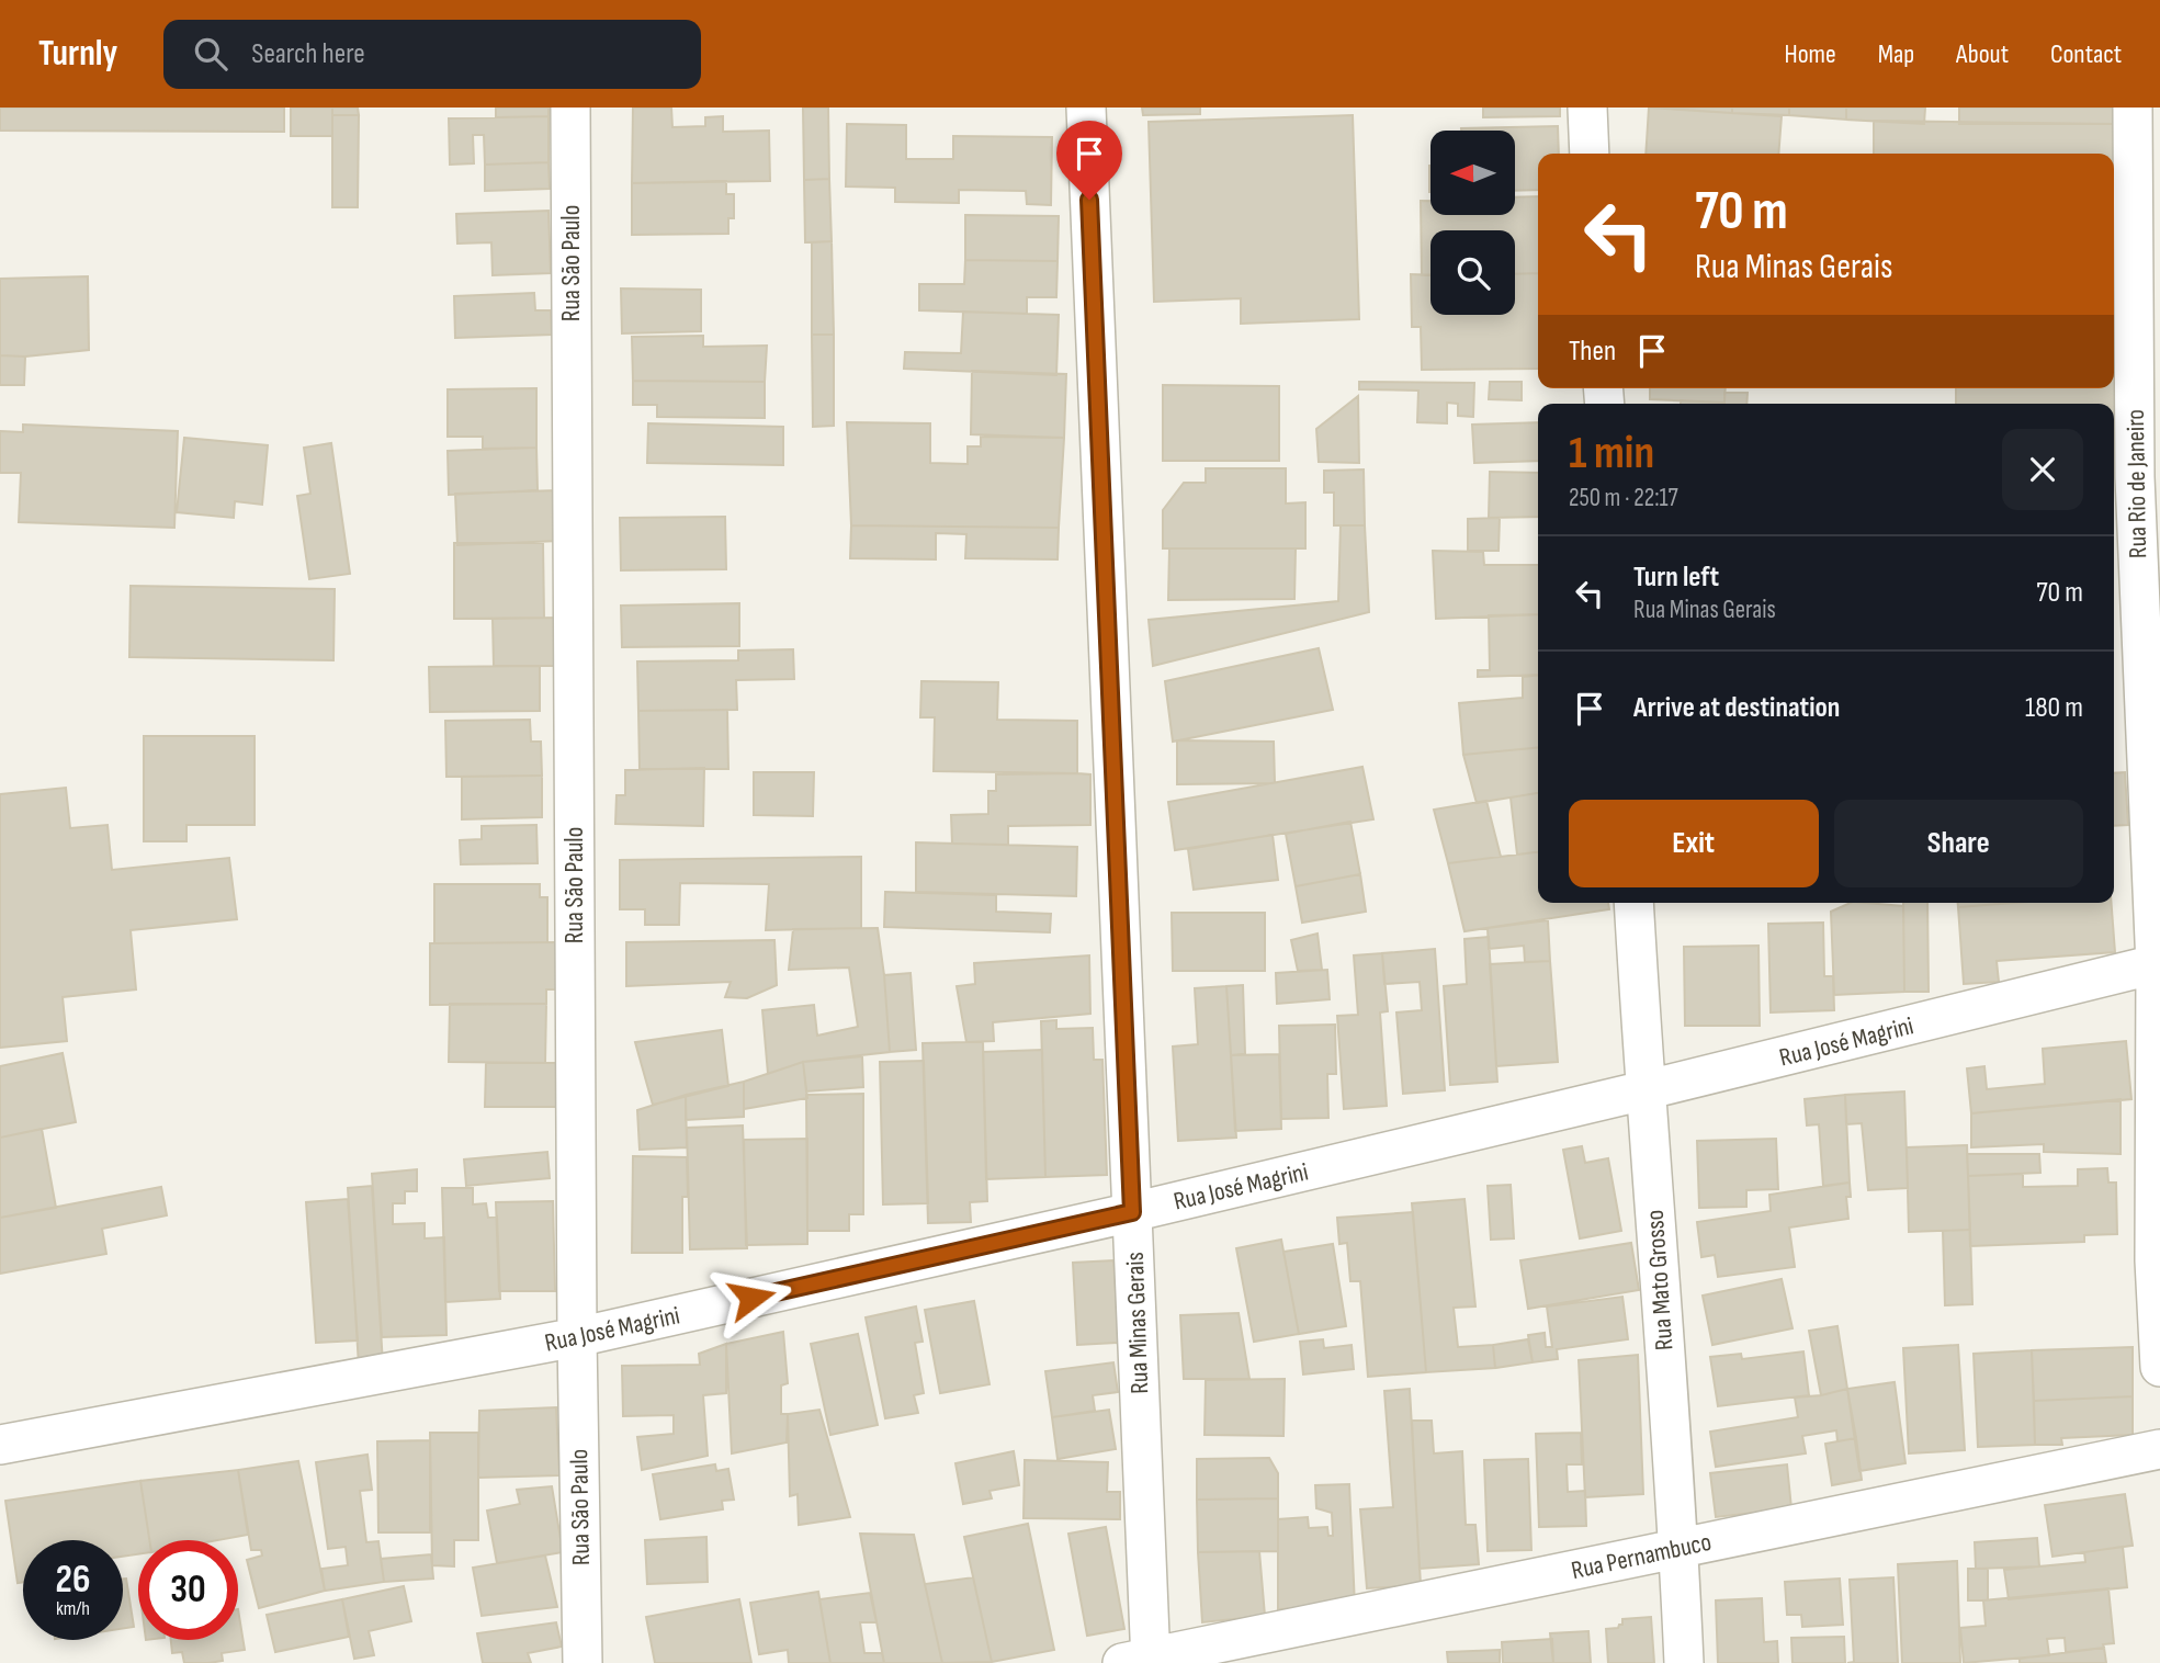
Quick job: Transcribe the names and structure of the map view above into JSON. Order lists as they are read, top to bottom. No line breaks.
{"streets":{"street":["Rua São Paulo","Rua Rio de Janeiro","Rua José Magrini","Rua Mato Grosso","Rua Minas Gerais","Rua Pernambuco"]},"crossings":[["Rua São Paulo","Rua José Magrini"],["Rua Rio de Janeiro","Rua José Magrini"],["Rua José Magrini","Rua Mato Grosso"],["Rua José Magrini","Rua Minas Gerais"],["Rua Mato Grosso","Rua Pernambuco"],["Rua Minas Gerais","Rua Pernambuco"]],"north":"left","page":{"header":"Turnly","search":"Search here","nav":["Home","Map","About","Contact"],"turn":["70 m","Rua Minas Gerais"],"then":"Then","heading":["1 min","250 m · 22:17"],"list":[{"name":"Turn left","note":"Rua Minas Gerais","value":"70 m"},{"name":"Arrive at destination","value":"180 m"}],"buttons":["Exit","Share"],"speed":"26 km/h","limit":"30"}}
